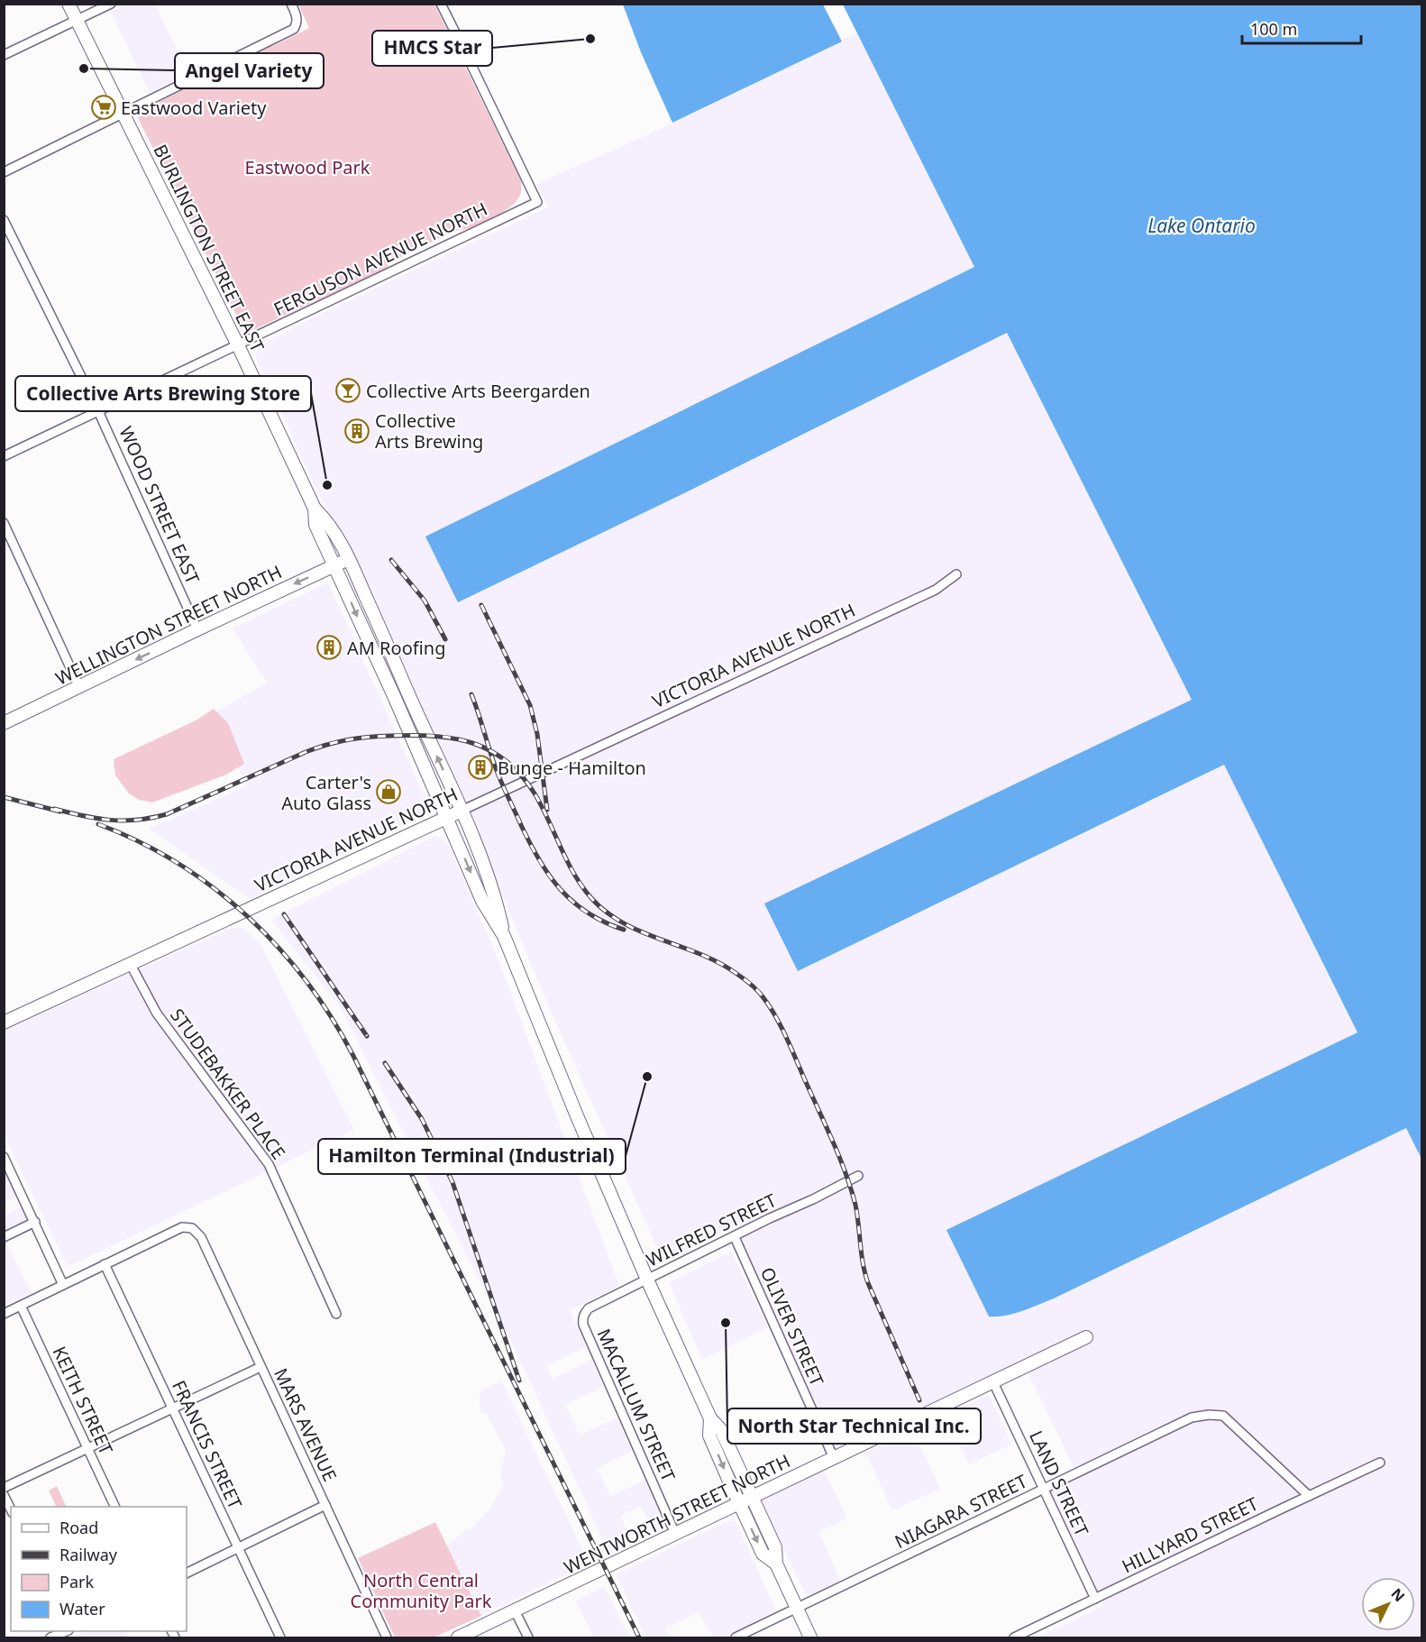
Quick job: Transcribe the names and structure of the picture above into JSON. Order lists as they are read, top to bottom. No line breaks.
{"streets":{"main road":["BURLINGTON STREET EAST","WELLINGTON STREET NORTH","VICTORIA AVENUE NORTH","WENTWORTH STREET NORTH"],"street":["FERGUSON AVENUE NORTH","WOOD STREET EAST","STUDEBAKKER PLACE","WILFRED STREET","OLIVER STREET","KEITH STREET","MACALLUM STREET","MARS AVENUE","FRANCIS STREET","LAND STREET","NIAGARA STREET","HILLYARD STREET"]},"crossings":[["BURLINGTON STREET EAST","FERGUSON AVENUE NORTH"],["BURLINGTON STREET EAST","WELLINGTON STREET NORTH"],["BURLINGTON STREET EAST","VICTORIA AVENUE NORTH"],["BURLINGTON STREET EAST","WILFRED STREET"],["BURLINGTON STREET EAST","NIAGARA STREET"],["BURLINGTON STREET EAST","WENTWORTH STREET NORTH"],["FERGUSON AVENUE NORTH","WOOD STREET EAST"],["WOOD STREET EAST","WELLINGTON STREET NORTH"],["VICTORIA AVENUE NORTH","STUDEBAKKER PLACE"],["WILFRED STREET","OLIVER STREET"],["WILFRED STREET","MACALLUM STREET"],["OLIVER STREET","WENTWORTH STREET NORTH"],["MACALLUM STREET","WENTWORTH STREET NORTH"],["MARS AVENUE","FRANCIS STREET"],["LAND STREET","NIAGARA STREET"],["LAND STREET","WENTWORTH STREET NORTH"],["LAND STREET","HILLYARD STREET"],["NIAGARA STREET","HILLYARD STREET"]],"one_way":["WELLINGTON STREET NORTH"],"water":["Lake Ontario"],"parks":["Eastwood Park","North Central Community Park"],"places":{"other":["HMCS Star","Angel Variety","Collective Arts Brewing Store","Hamilton Terminal (Industrial)","North Star Technical Inc."],"supermarket":["Eastwood Variety"],"bar":["Collective Arts Beergarden"],"building":["Collective Arts Brewing","AM Roofing","Bunge - Hamilton"],"shop":["Carter's Auto Glass"]},"legend":["Road","Railway","Park","Water"],"scale_bar":"100 m","north":"top right"}
